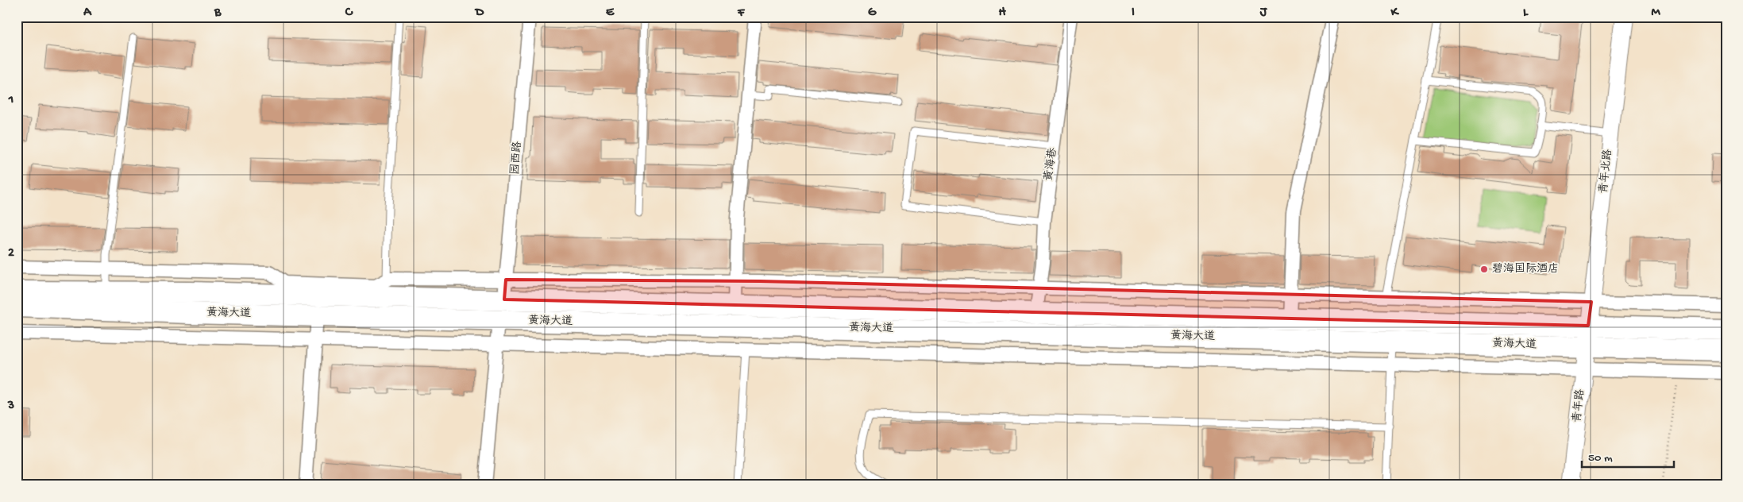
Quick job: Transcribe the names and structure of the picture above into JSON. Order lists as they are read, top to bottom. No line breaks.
{"streets":{"main road":["黄海大道"],"street":["园西路","黄海巷","青年北路","青年路"]},"crossings":[["园西路","黄海大道"],["黄海巷","黄海大道"],["青年北路","黄海大道"],["青年北路","青年路"],["黄海大道","青年路"]],"places":["碧海国际酒店"],"scale_bar":"50 m","grid":{"columns":["A","B","C","D","E","F","G","H","I","J","K","L","M"],"rows":["1","2","3"]}}
